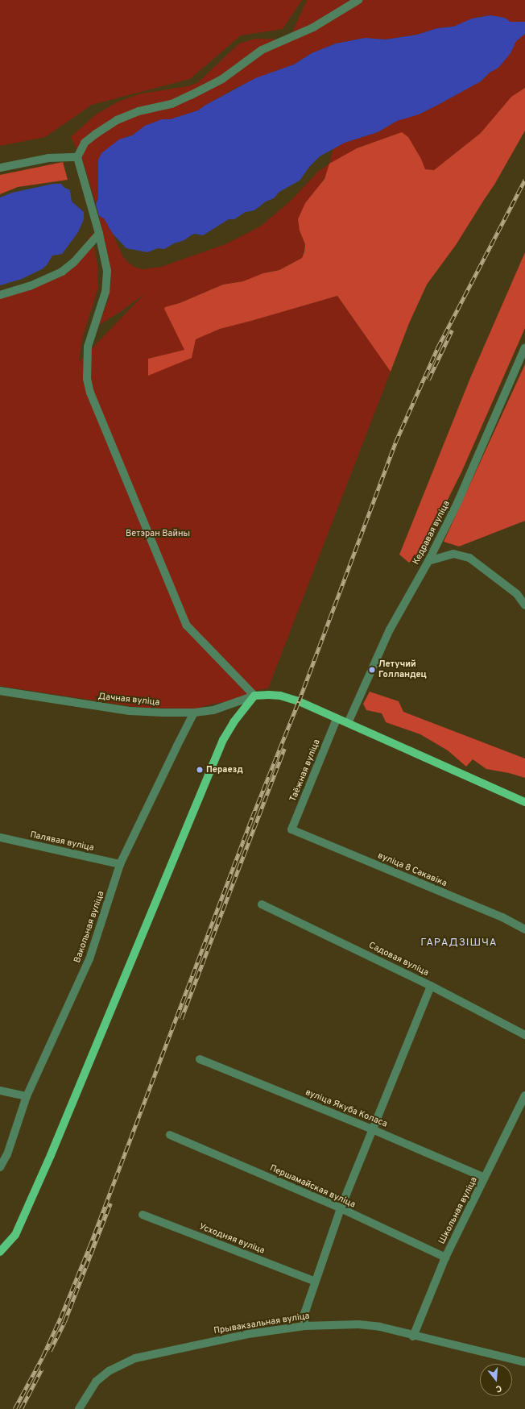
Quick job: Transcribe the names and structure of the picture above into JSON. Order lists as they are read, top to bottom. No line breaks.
{"streets":{"street":["Кедравая вуліца","Дачная вуліца","Таёжная вуліца","Палявая вуліца","вуліца 8 Сакавіка","Вакольная вуліца","Садовая вуліца","вуліца Якуба Коласа","Першамайская вуліца","Школьная вуліца","Усходняя вуліца","Прывакзальная вуліца"]},"crossings":[["Дачная вуліца","Вакольная вуліца"],["Таёжная вуліца","вуліца 8 Сакавіка"],["Палявая вуліца","Вакольная вуліца"],["вуліца Якуба Коласа","Школьная вуліца"],["Першамайская вуліца","Школьная вуліца"],["Школьная вуліца","Прывакзальная вуліца"]],"districts":["ГАРАДЗІШЧА"],"parks":["Ветэран Вайны"],"places":["Летучий Голландец","Пераезд"],"north":"bottom"}
